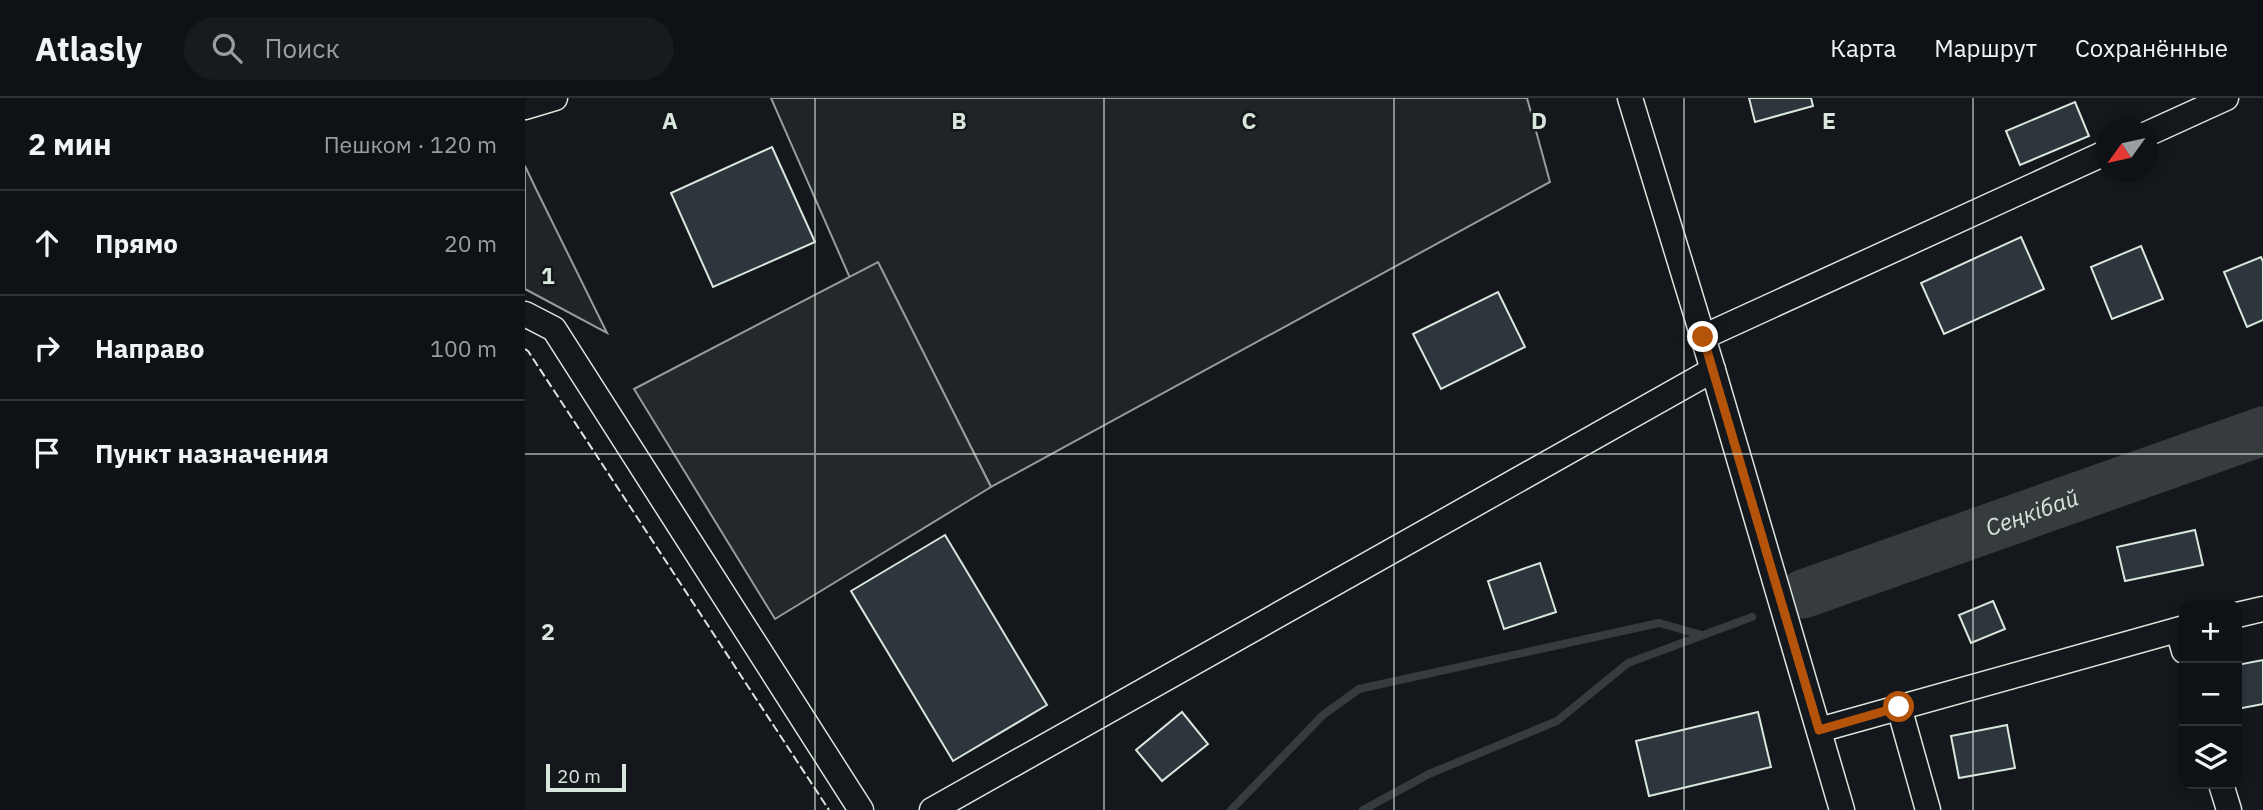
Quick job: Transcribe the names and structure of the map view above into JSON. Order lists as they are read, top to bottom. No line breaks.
{"water":["Сеңкібай"],"scale_bar":"20 m","north":"bottom left","page":{"header":"Atlasly","search":"Поиск","nav":["Карта","Маршрут","Сохранённые"],"heading":["2 мин","Пешком · 120 m"],"list":[["Прямо","20 m"],["Направо","100 m"],"Пункт назначения"],"map_buttons":["+","−"],"scale":"20 m"},"grid":{"columns":["A","B","C","D","E"],"rows":["1","2"]}}
